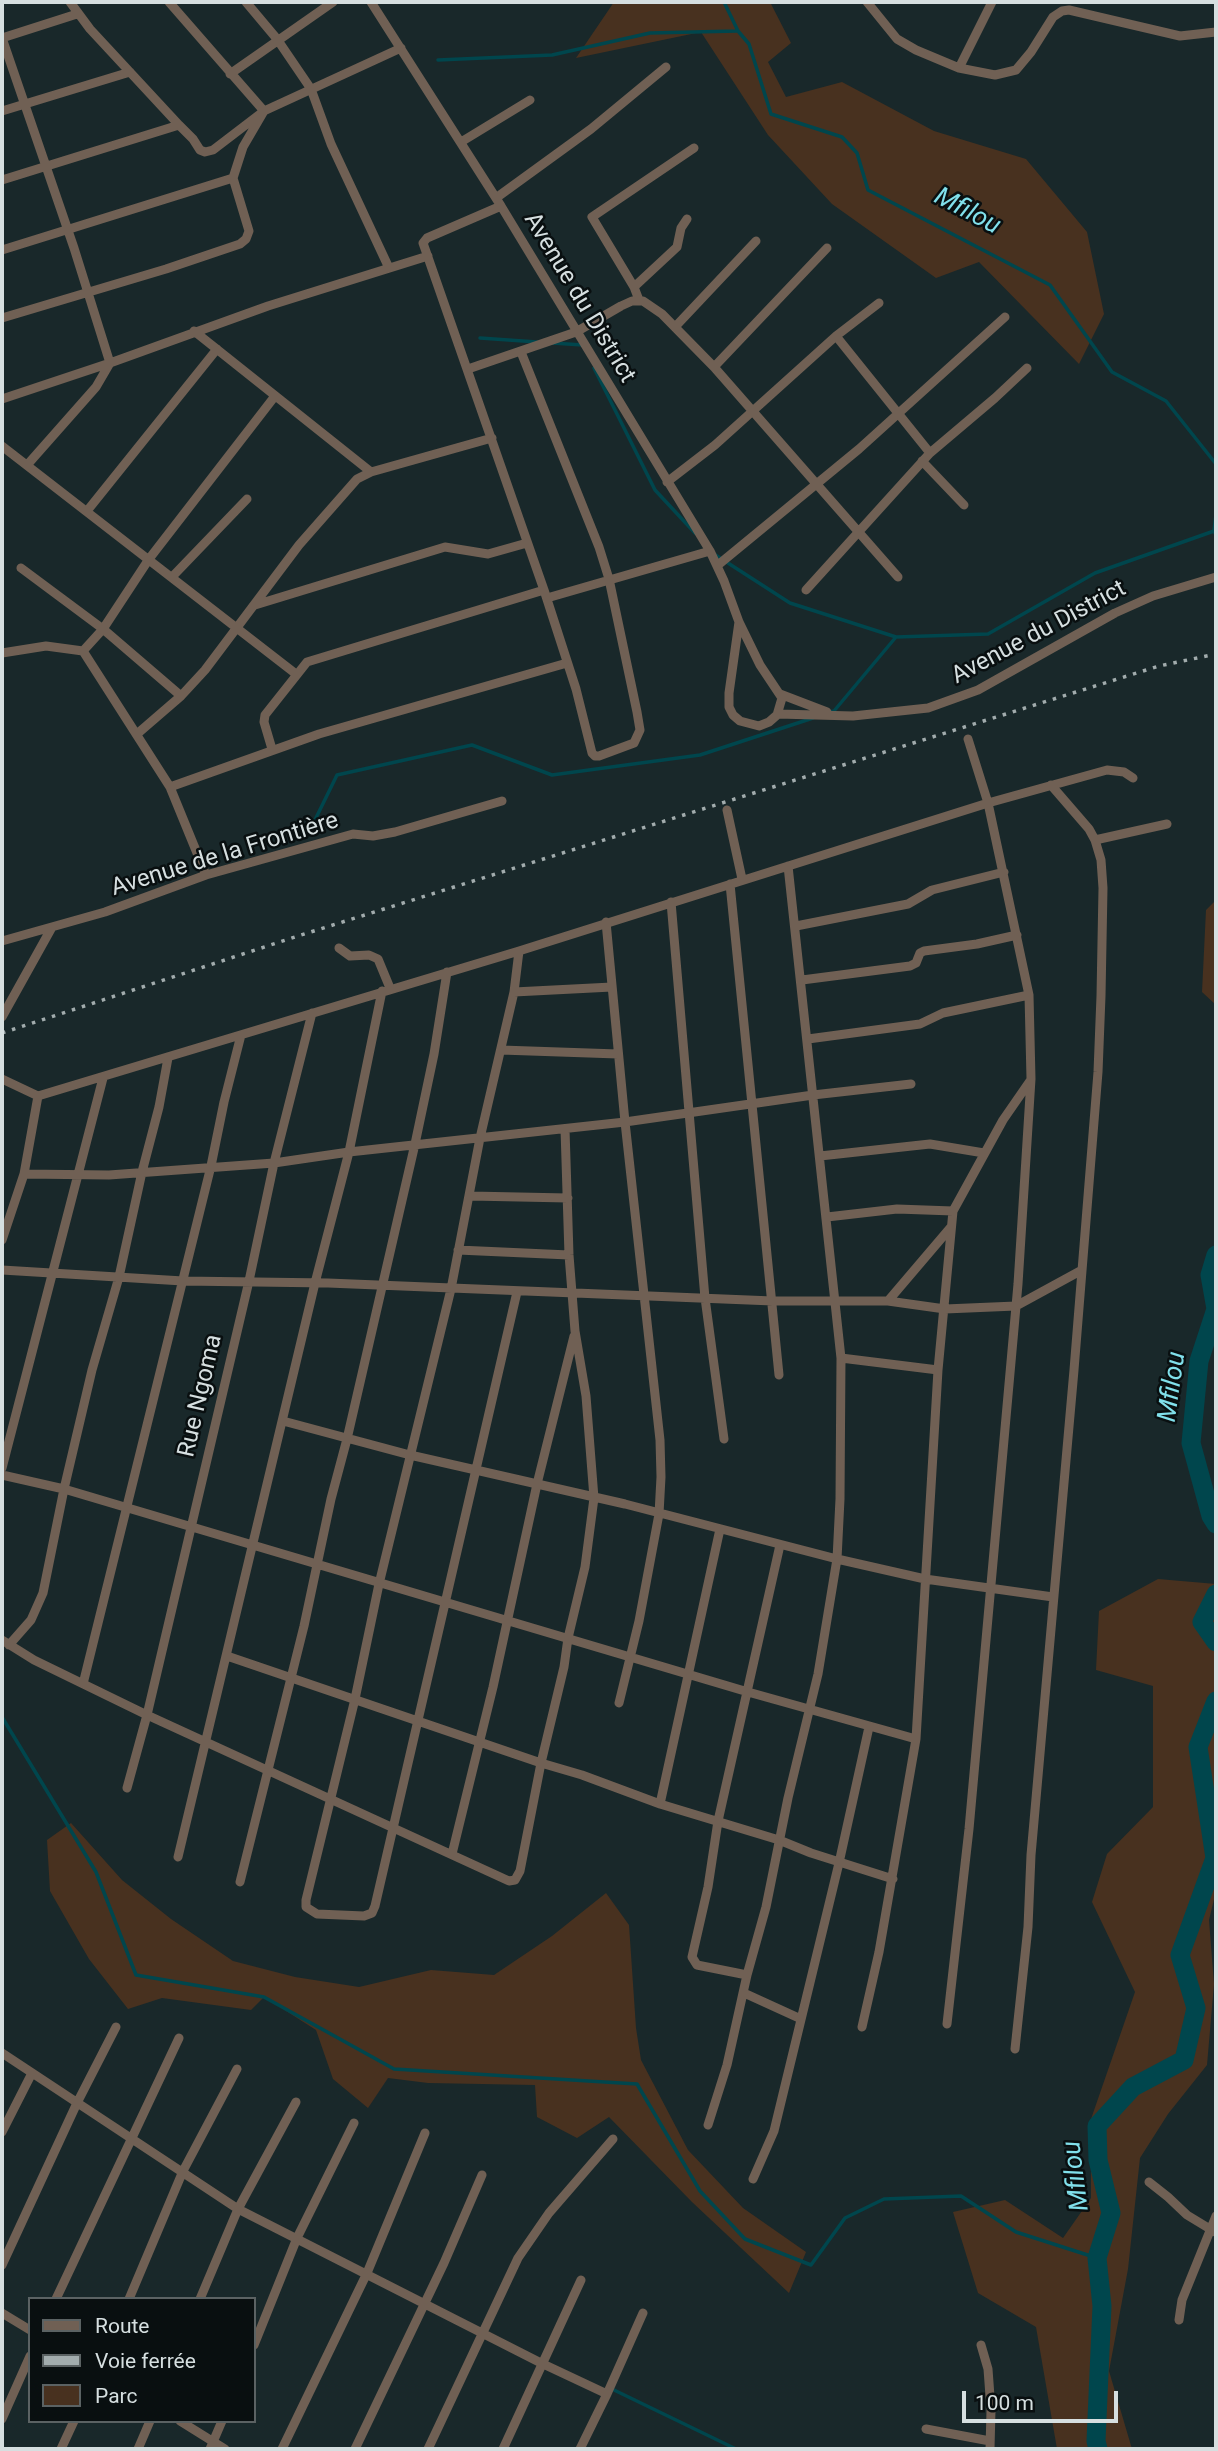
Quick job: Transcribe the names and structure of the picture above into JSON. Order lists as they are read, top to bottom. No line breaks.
{"streets":{"street":["Avenue du District","Avenue de la Frontière","Rue Ngoma"]},"water":["Mfilou"],"legend":["Route","Voie ferrée","Parc"],"scale_bar":"100 m"}
